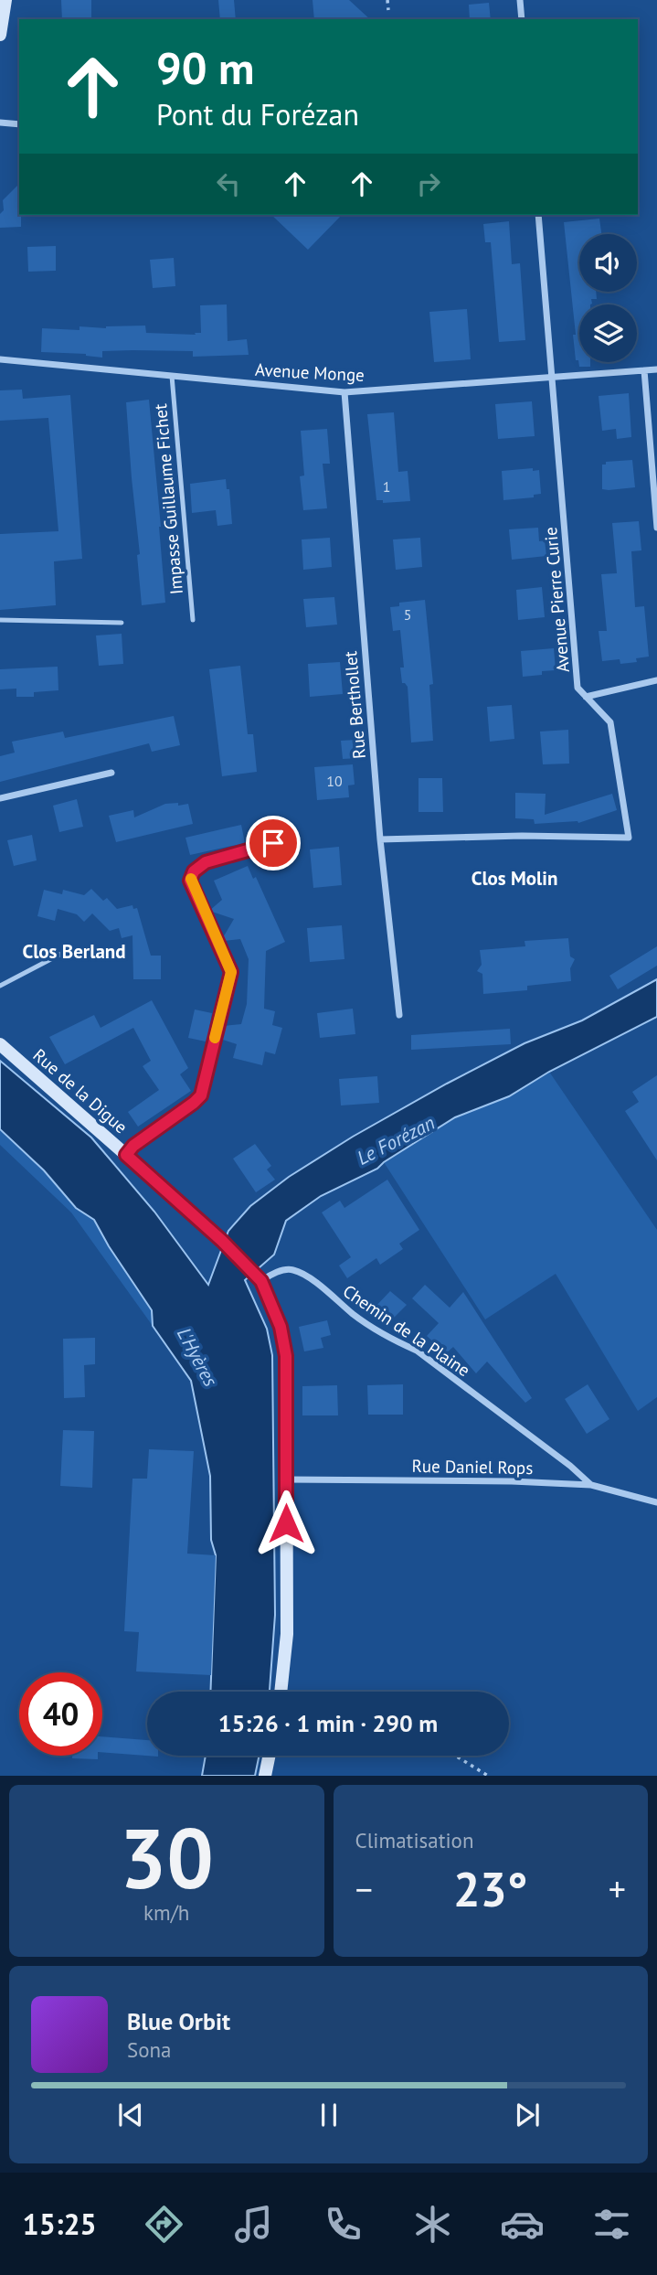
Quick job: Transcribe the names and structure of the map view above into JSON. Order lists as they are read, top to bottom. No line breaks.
{"streets":{"street":["Avenue Monge","Avenue Pierre Curie","Rue Berthollet","Rue de la Digue","Chemin de la Plaine","Rue Daniel Rops"],"lane":["Impasse Guillaume Fichet"]},"crossings":[["Avenue Monge","Impasse Guillaume Fichet"],["Avenue Monge","Avenue Pierre Curie"],["Avenue Monge","Rue Berthollet"],["Avenue Pierre Curie","Rue Berthollet"],["Rue de la Digue","Chemin de la Plaine"],["Chemin de la Plaine","Rue Daniel Rops"]],"districts":["Clos Molin","Clos Berland"],"water":["Le Forézan","L'Hyères"],"house_numbers":["1","5","10"],"page":{"turn":["90 m","Pont du Forézan"],"limit":"40","trip":"15:26 · 1 min · 290 m","tile":[["30","km/h"],"Climatisation"],"heat":["−","23°","+"],"song":["Blue Orbit","Sona"],"tabs":"15:25"}}
